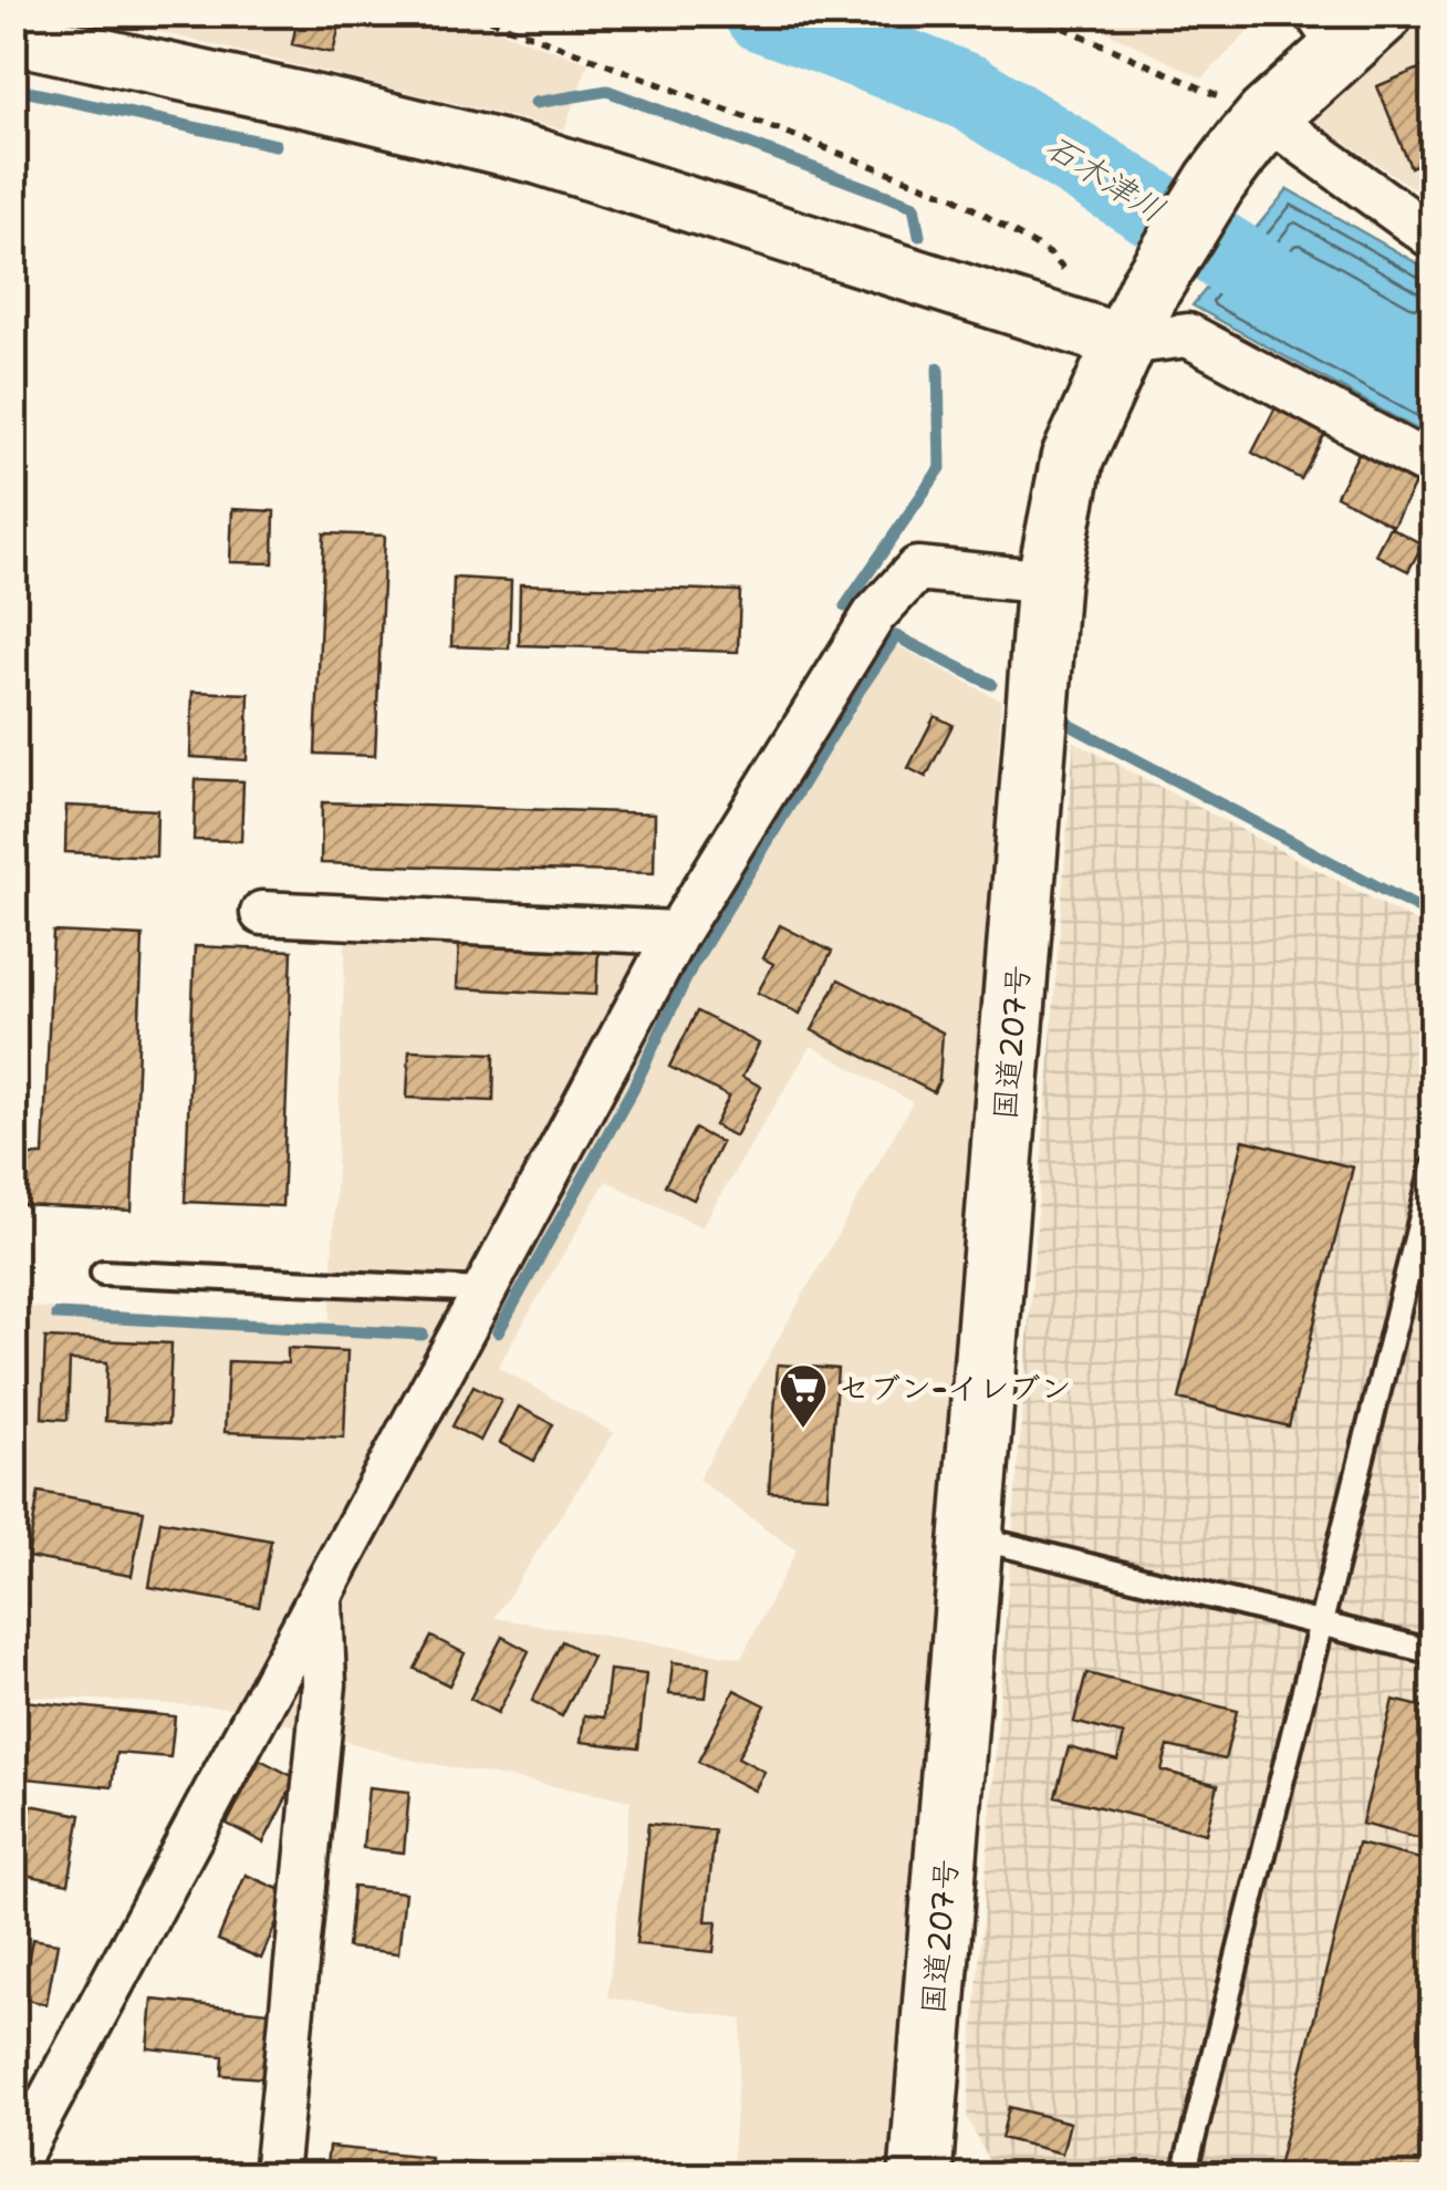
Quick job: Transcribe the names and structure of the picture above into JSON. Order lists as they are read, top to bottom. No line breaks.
{"streets":{"highway":["国道207号"]},"water":["石木津川"],"places":{"supermarket":["セブン-イレブン"]}}
